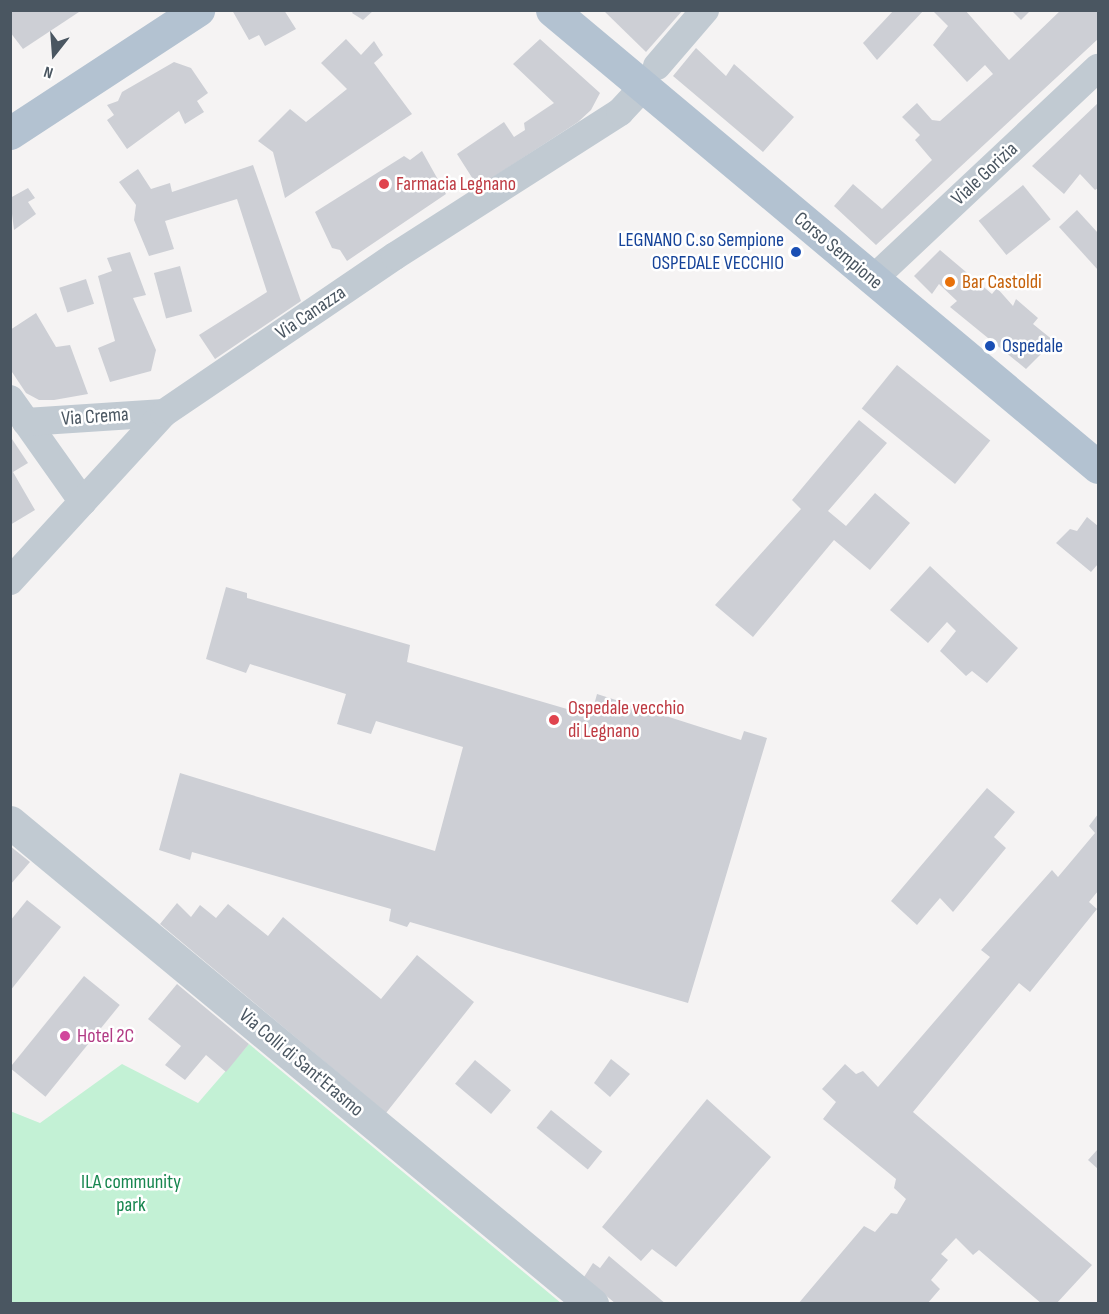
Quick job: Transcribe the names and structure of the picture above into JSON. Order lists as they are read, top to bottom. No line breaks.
{"streets":{"main road":["Corso Sempione"],"street":["Viale Gorizia","Via Canazza","Via Crema","Via Colli di Sant'Erasmo"]},"crossings":[["Viale Gorizia","Corso Sempione"],["Corso Sempione","Via Canazza"],["Via Canazza","Via Crema"]],"parks":["ILA community park"],"places":["Farmacia Legnano","LEGNANO C.so Sempione OSPEDALE VECCHIO","Bar Castoldi","Ospedale","Ospedale vecchio di Legnano","Hotel 2C"],"north":"bottom"}
